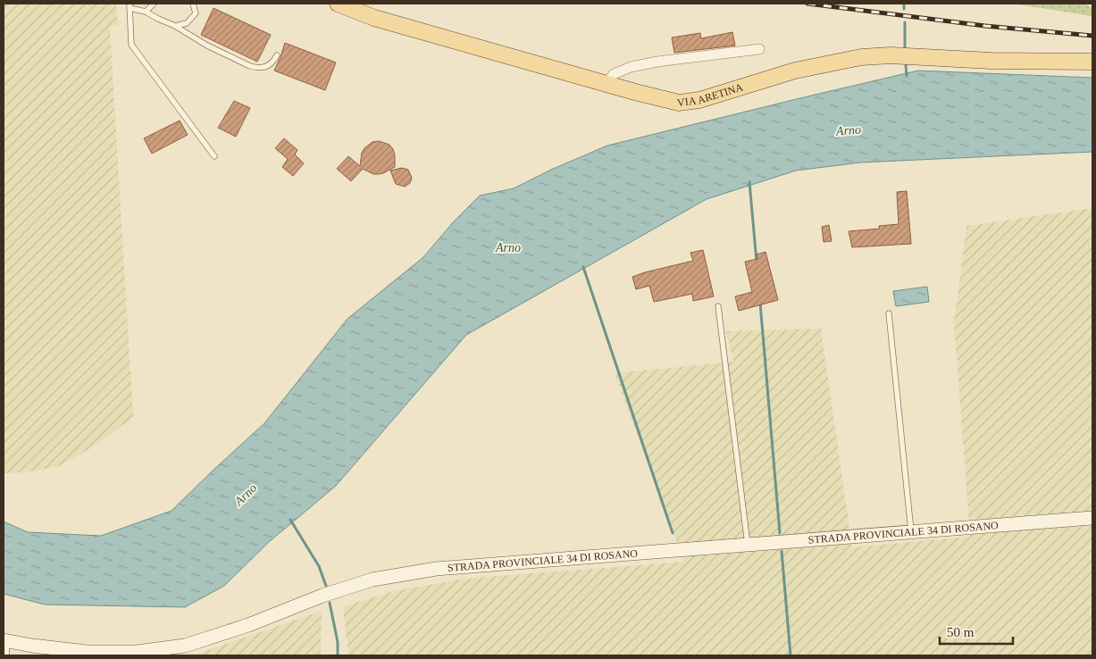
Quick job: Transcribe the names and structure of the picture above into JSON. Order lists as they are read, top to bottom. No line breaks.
{"streets":{"main road":["VIA ARETINA","STRADA PROVINCIALE 34 DI ROSANO"]},"water":["Arno"],"scale_bar":"50 m"}
